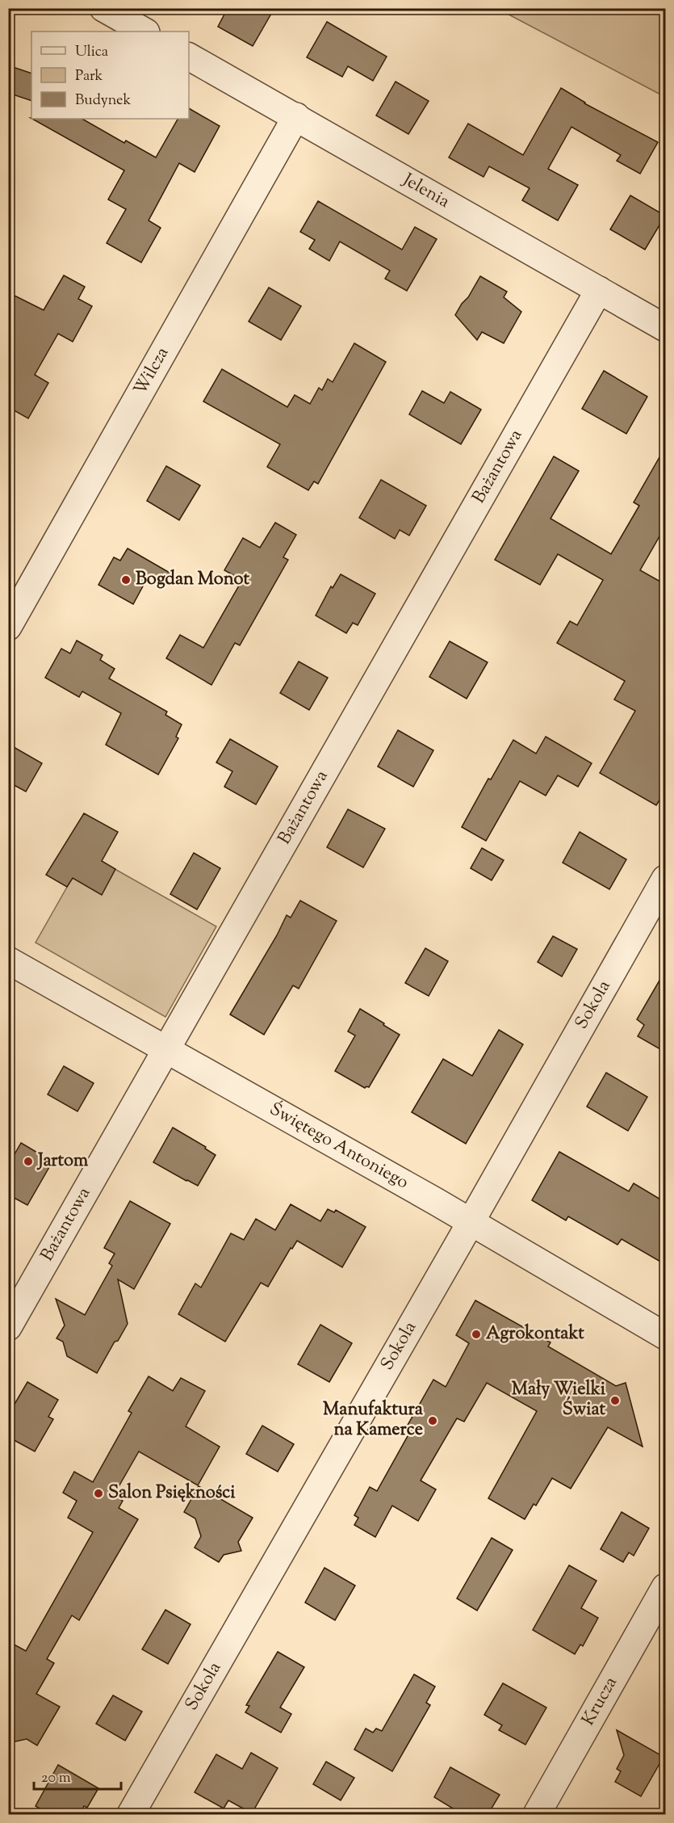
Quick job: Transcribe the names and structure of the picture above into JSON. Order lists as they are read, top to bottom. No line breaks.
{"streets":{"street":["Jelenia","Wilcza","Bażantowa","Sokola","Świętego Antoniego","Krucza"]},"crossings":[["Jelenia","Wilcza"],["Jelenia","Bażantowa"],["Bażantowa","Świętego Antoniego"],["Sokola","Świętego Antoniego"]],"places":["Bogdan Monot","Jartom","Agrokontakt","Mały Wielki Świat","Manufaktura na Kamerce","Salon Psiękności"],"legend":["Ulica","Park","Budynek"],"scale_bar":"20 m"}
